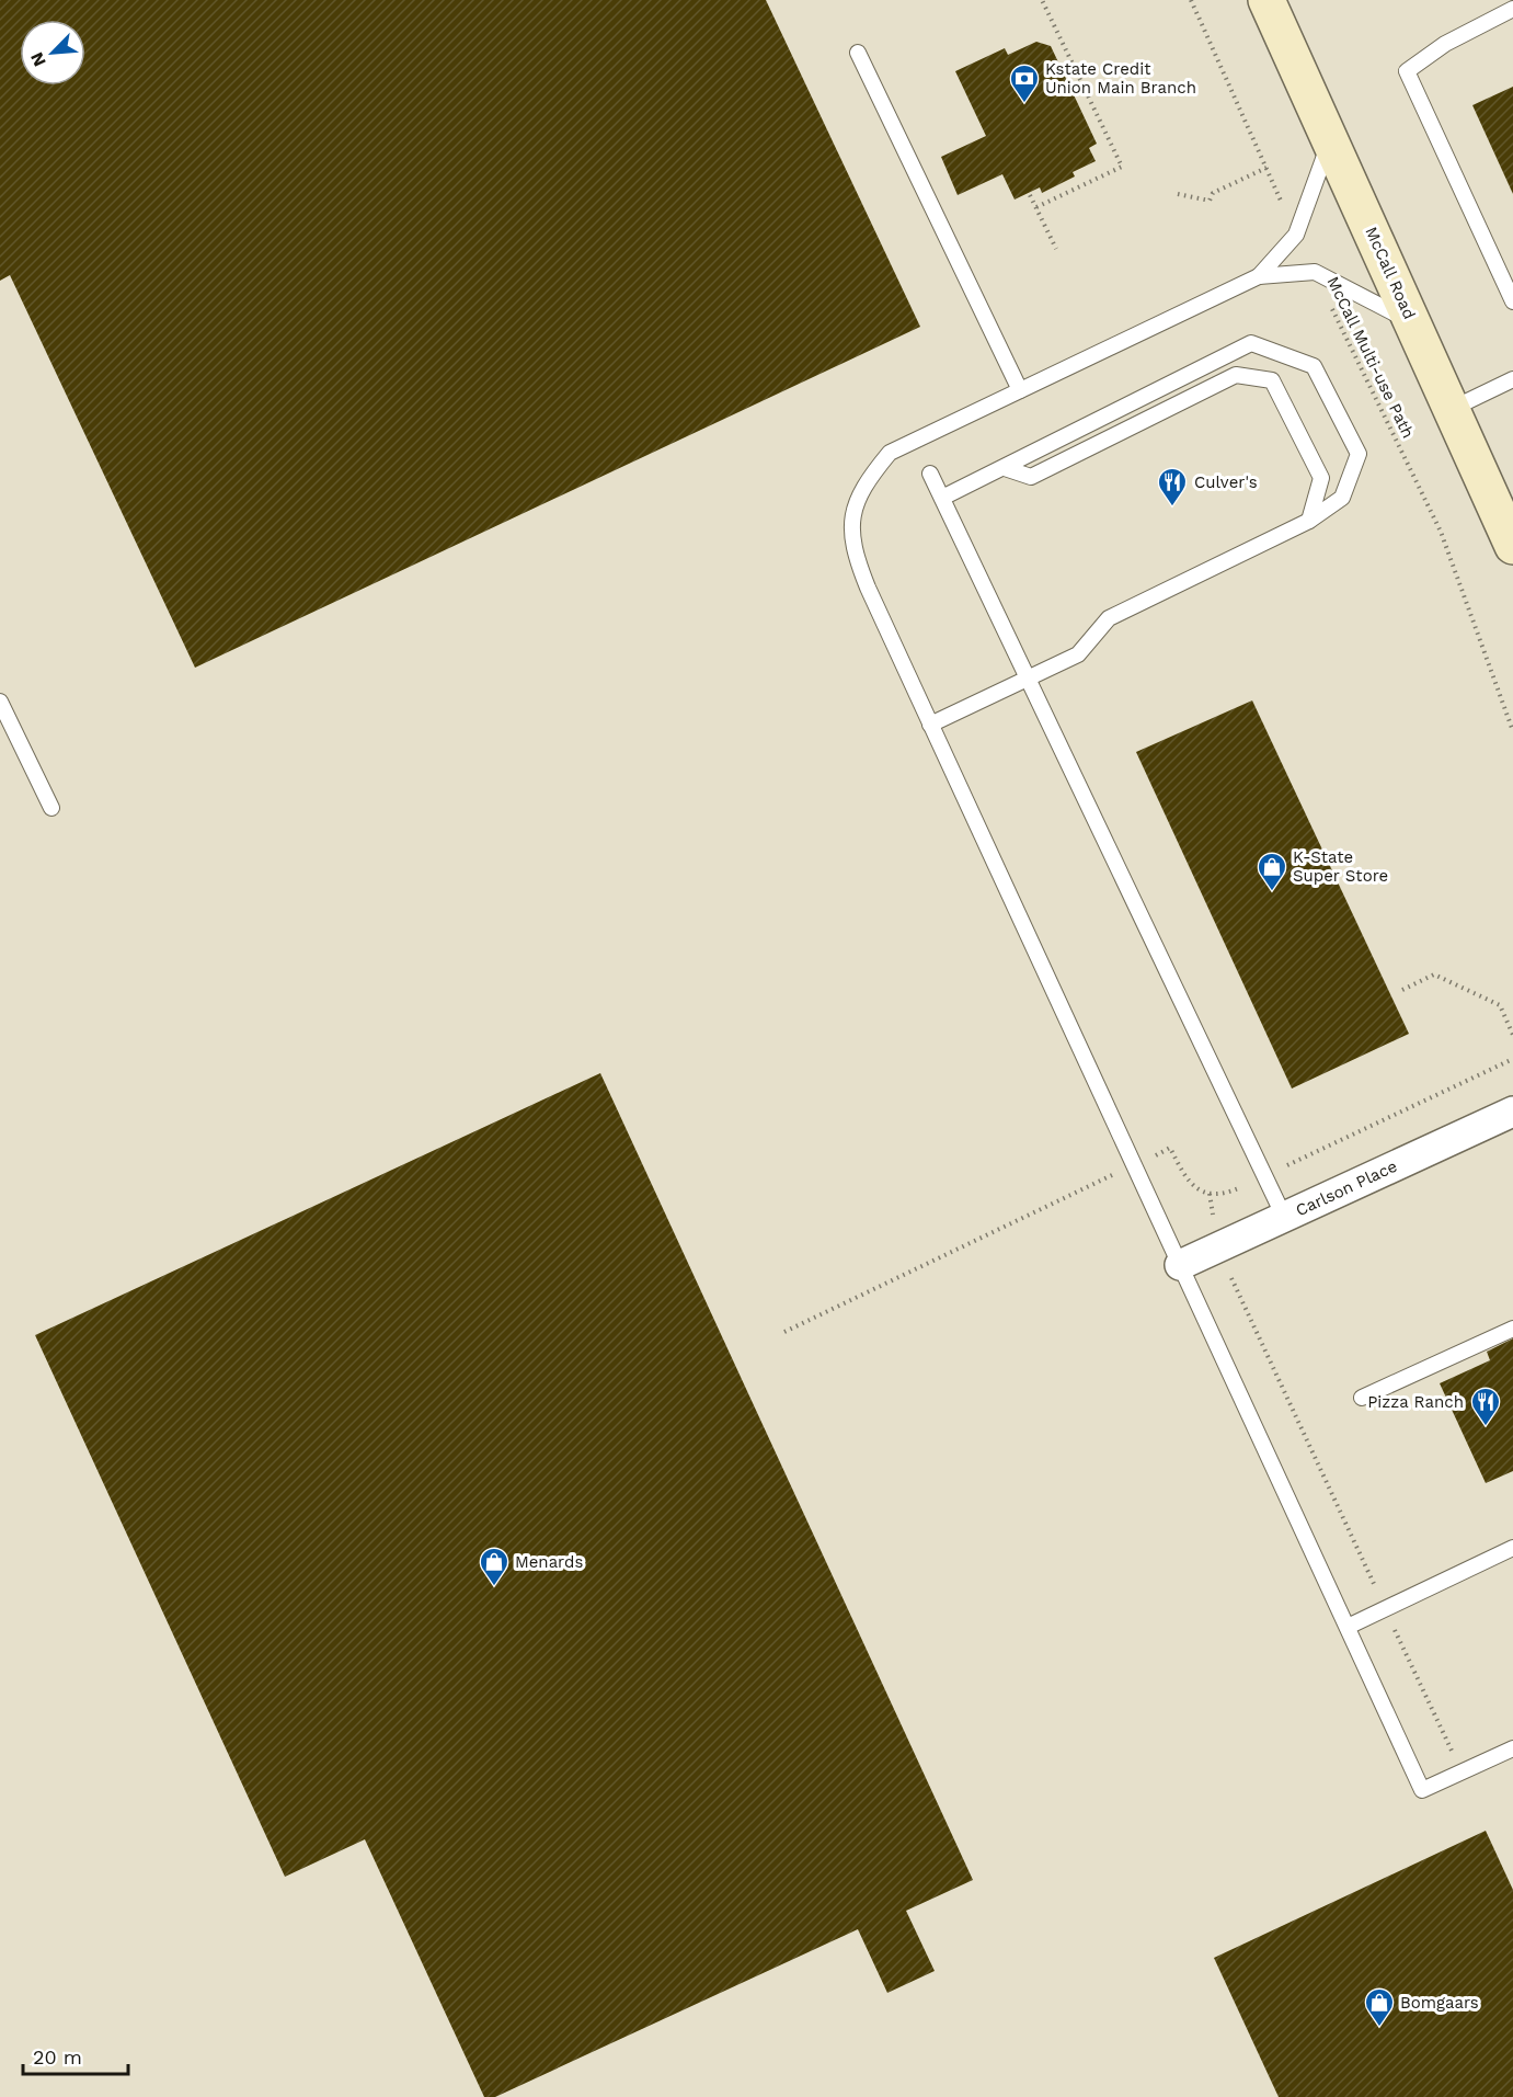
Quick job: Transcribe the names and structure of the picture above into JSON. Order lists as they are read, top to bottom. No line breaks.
{"streets":{"main road":["McCall Road"],"street":["Carlson Place"],"path":["McCall Multi-use Path"]},"places":{"bank":["Kstate Credit Union Main Branch"],"restaurant":["Culver's","Pizza Ranch"],"shop":["K-State Super Store","Menards","Bomgaars"]},"scale_bar":"20 m","north":"bottom left"}
